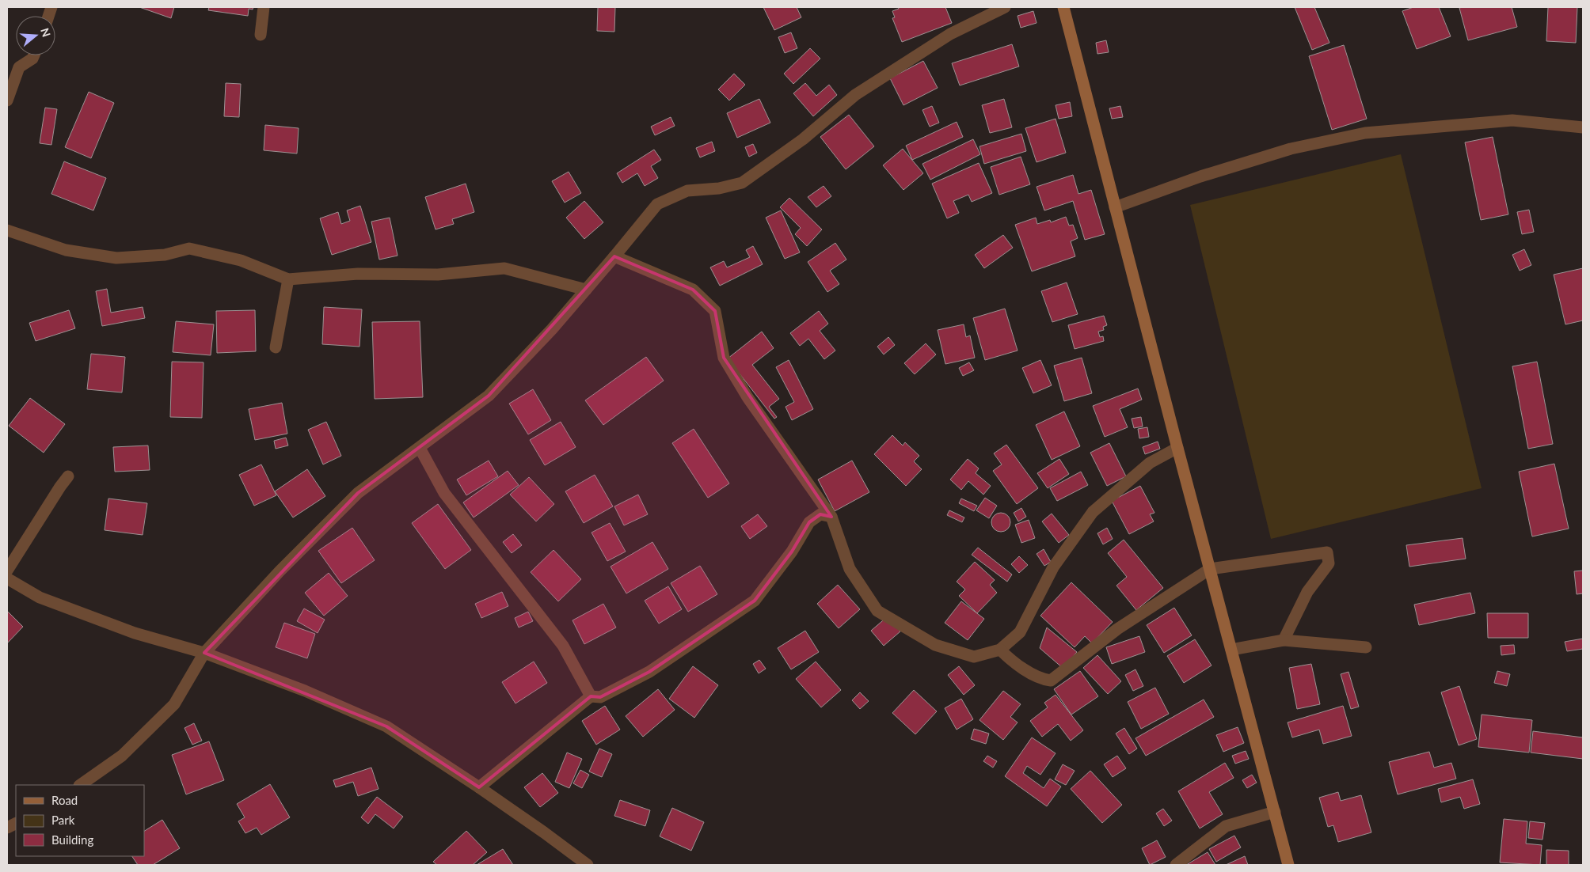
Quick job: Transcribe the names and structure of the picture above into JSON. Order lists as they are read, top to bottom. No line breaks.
{"legend":["Road","Park","Building"],"north":"right"}
